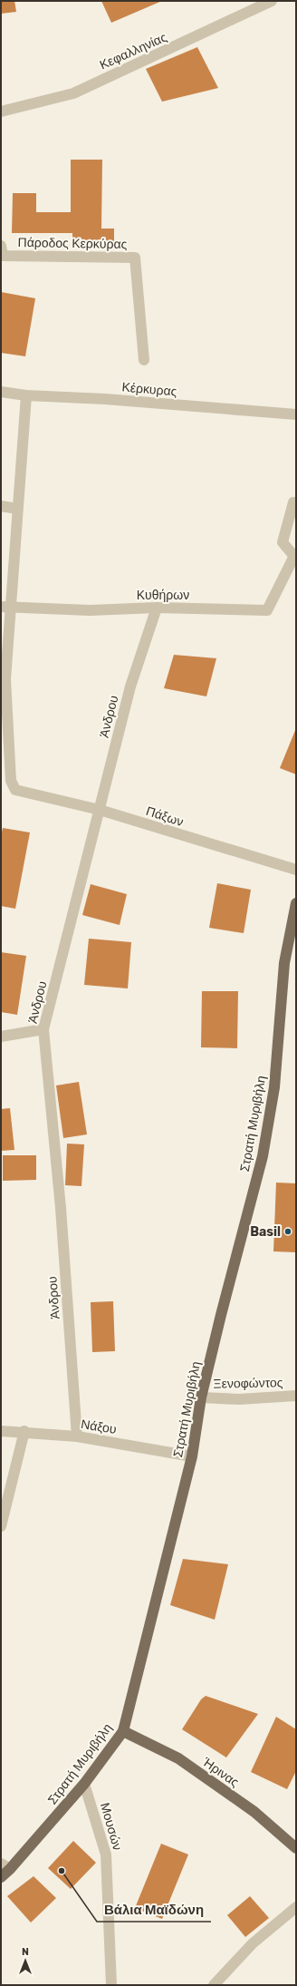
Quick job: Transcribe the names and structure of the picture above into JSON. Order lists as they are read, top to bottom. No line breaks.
{"streets":{"main road":["Στρατή Μυριβήλη","Ήρινας"],"street":["Κεφαλληνίας","Πάροδος Κερκύρας","Κέρκυρας","Κυθήρων","Άνδρου","Πάξων","Ξενοφώντος","Νάξου","Μουσών"]},"crossings":[["Κυθήρων","Άνδρου"],["Κυθήρων","Πάξων"],["Άνδρου","Πάξων"],["Άνδρου","Νάξου"],["Στρατή Μυριβήλη","Ξενοφώντος"],["Στρατή Μυριβήλη","Νάξου"],["Στρατή Μυριβήλη","Ήρινας"],["Στρατή Μυριβήλη","Μουσών"]],"places":["Basil","Βάλια Μαϊδώνη"],"north":"top"}
